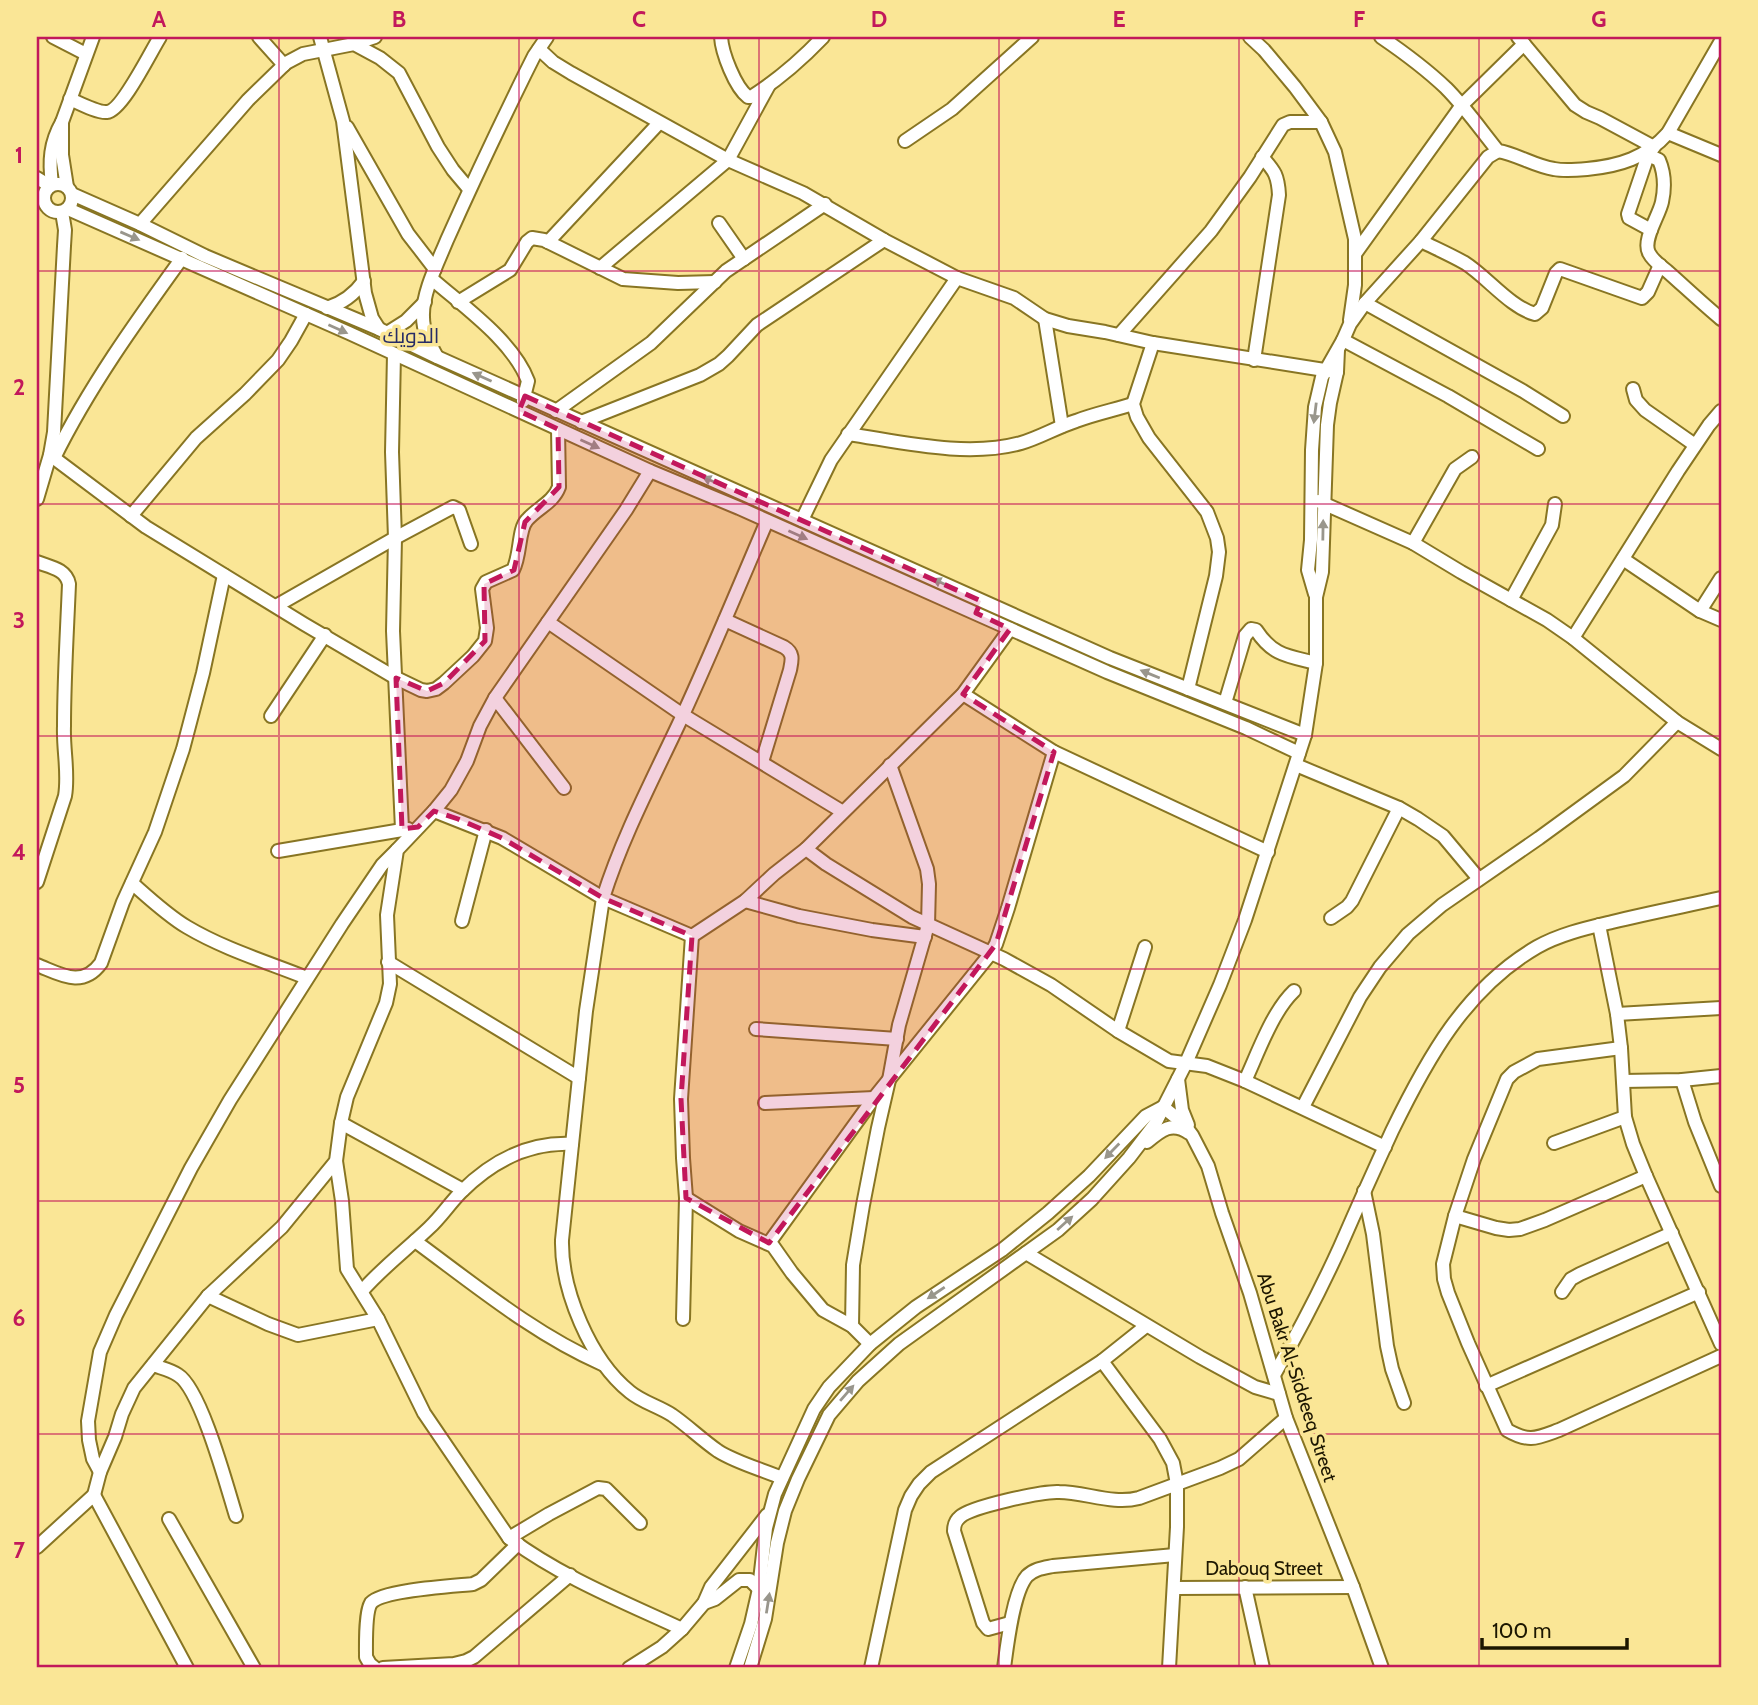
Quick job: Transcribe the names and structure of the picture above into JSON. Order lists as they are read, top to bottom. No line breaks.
{"streets":{"street":["Abu Bakr Al-Siddeeq Street","Dabouq Street"]},"crossings":[["Abu Bakr Al-Siddeeq Street","Dabouq Street"]],"districts":["الدويك"],"scale_bar":"100 m","grid":{"columns":["A","B","C","D","E","F","G"],"rows":["1","2","3","4","5","6","7"]}}
